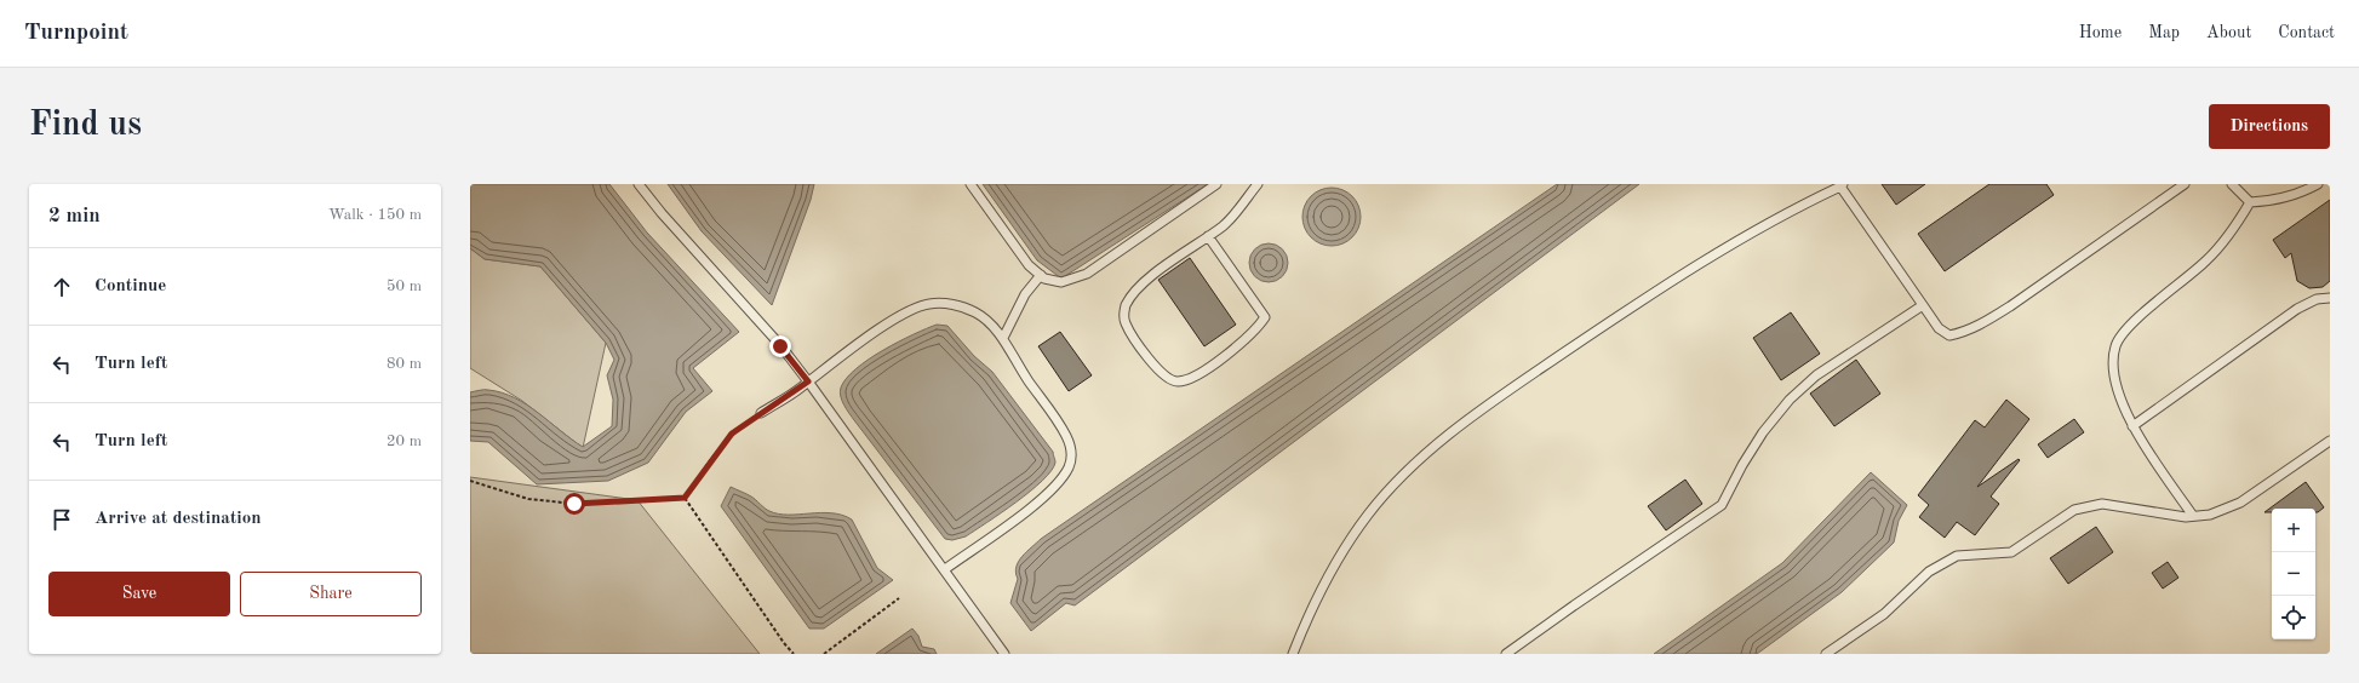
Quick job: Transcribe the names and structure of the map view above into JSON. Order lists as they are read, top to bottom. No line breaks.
{"page":{"header":"Turnpoint","nav":["Home","Map","About","Contact"],"buttons":["Directions",["Save","Share"]],"title":"Find us","heading":["2 min","Walk · 150 m"],"list":[["Continue","50 m"],["Turn left","80 m"],["Turn left","20 m"],"Arrive at destination"],"map_buttons":["+","−"]}}
